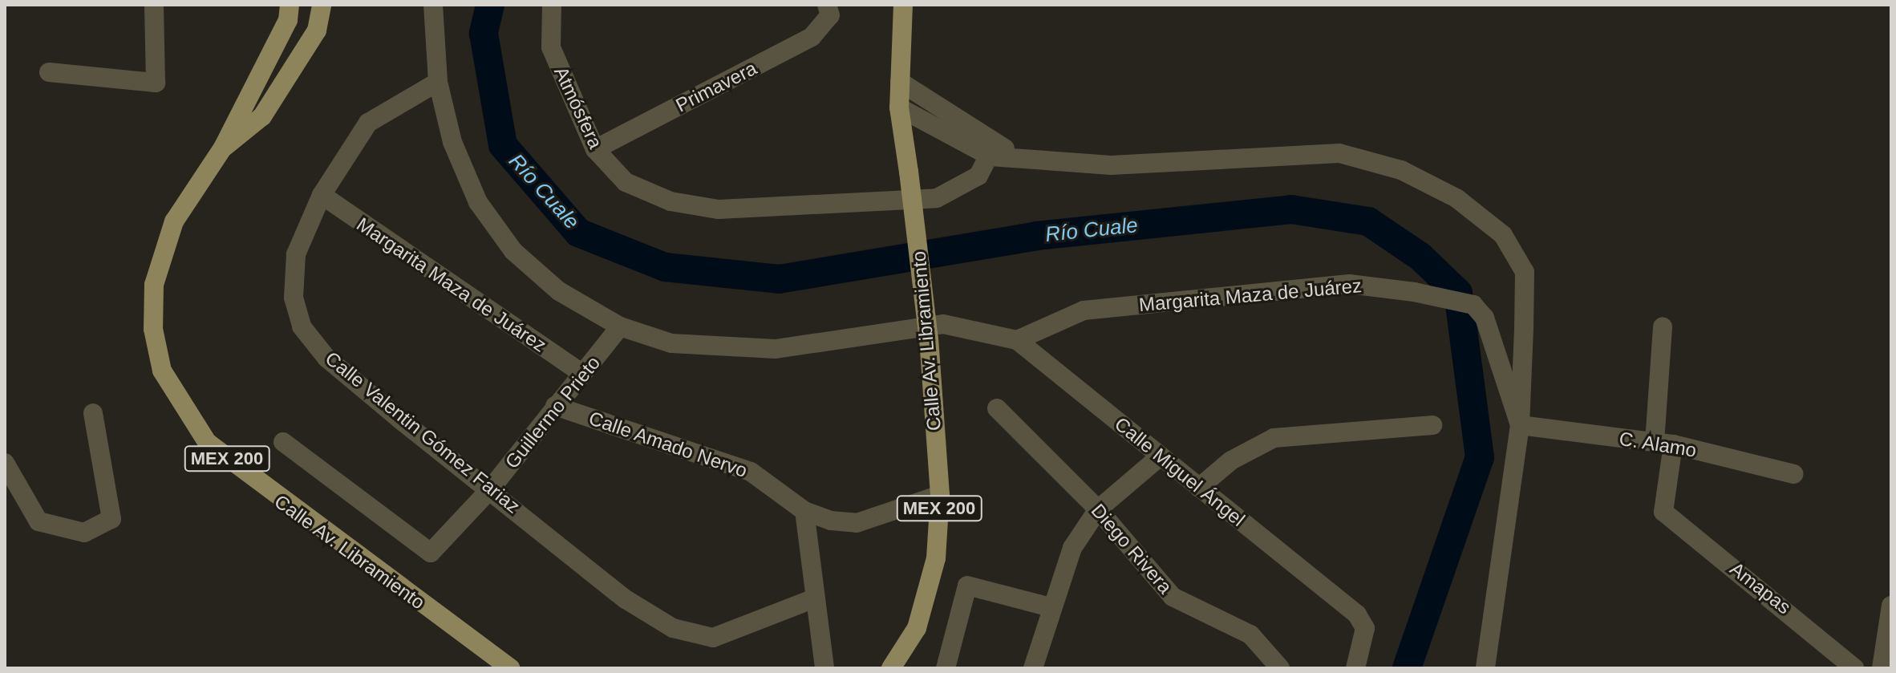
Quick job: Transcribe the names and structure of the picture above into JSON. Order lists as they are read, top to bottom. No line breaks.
{"streets":{"main road":["Calle Av. Libramiento","MEX 200"],"street":["Primavera","Atmósfera","Margarita Maza de Juárez","Guillermo Prieto","Calle Valentin Gómez Fariaz","Calle Amado Nervo","C. Alamo","Calle Miguel Ángel","Diego Rivera","Amapas"]},"crossings":[["Primavera","Atmósfera"],["Margarita Maza de Juárez","Guillermo Prieto"],["Margarita Maza de Juárez","Calle Valentin Gómez Fariaz"],["Margarita Maza de Juárez","C. Alamo"],["Margarita Maza de Juárez","Calle Miguel Ángel"],["Guillermo Prieto","Calle Valentin Gómez Fariaz"],["Guillermo Prieto","Calle Amado Nervo"],["Guillermo Prieto","Calle Miguel Ángel"],["C. Alamo","Amapas"]],"water":["Río Cuale"]}
